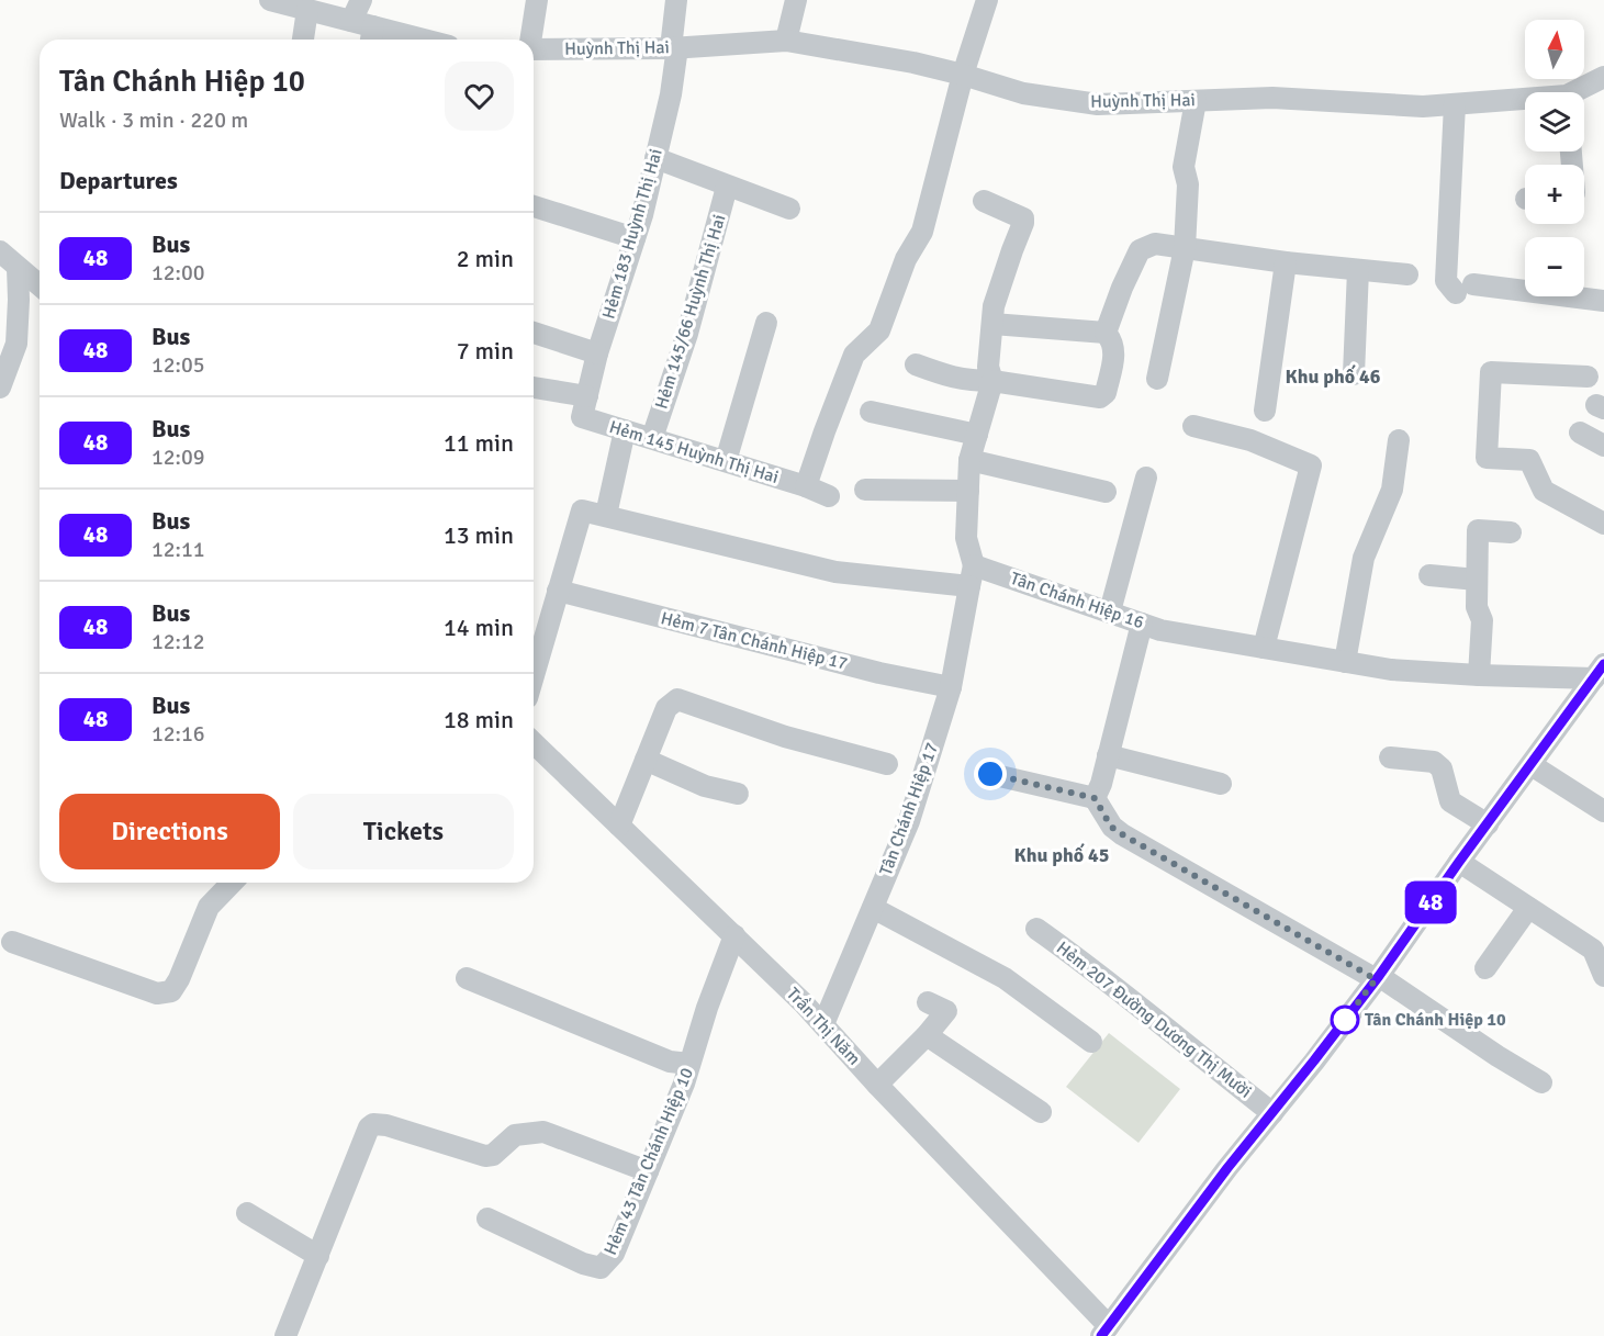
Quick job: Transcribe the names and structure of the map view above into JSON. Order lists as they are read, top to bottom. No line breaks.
{"streets":{"street":["Huỳnh Thị Hai","Hẻm 183 Huỳnh Thị Hai","Hẻm 145/66 Huỳnh Thị Hai","Hẻm 145 Huỳnh Thị Hai","Tân Chánh Hiệp 16","Hẻm 7 Tân Chánh Hiệp 17","Tân Chánh Hiệp 17","Hẻm 207 Đường Dương Thị Mười","Trần Thị Năm","Hẻm 43 Tân Chánh Hiệp 10"]},"crossings":[["Huỳnh Thị Hai","Hẻm 183 Huỳnh Thị Hai"],["Hẻm 183 Huỳnh Thị Hai","Hẻm 145 Huỳnh Thị Hai"],["Hẻm 145/66 Huỳnh Thị Hai","Hẻm 145 Huỳnh Thị Hai"],["Tân Chánh Hiệp 16","Hẻm 7 Tân Chánh Hiệp 17"],["Tân Chánh Hiệp 16","Tân Chánh Hiệp 17"],["Hẻm 7 Tân Chánh Hiệp 17","Tân Chánh Hiệp 17"],["Tân Chánh Hiệp 17","Trần Thị Năm"],["Trần Thị Năm","Hẻm 43 Tân Chánh Hiệp 10"]],"districts":["Khu phố 46","Khu phố 45"],"places":["Tân Chánh Hiệp 10"],"lines":["bus line 48"],"north":"top","page":{"on_map":"48","map_buttons":["+","−"],"heading":[["Tân Chánh Hiệp 10","Walk · 3 min · 220 m"],"Departures"],"list":[{"mark":"48","name":"Bus","note":"12:00","value":"2 min"},{"mark":"48","name":"Bus","note":"12:05","value":"7 min"},{"mark":"48","name":"Bus","note":"12:09","value":"11 min"},{"mark":"48","name":"Bus","note":"12:11","value":"13 min"},{"mark":"48","name":"Bus","note":"12:12","value":"14 min"},{"mark":"48","name":"Bus","note":"12:16","value":"18 min"}],"buttons":["Directions","Tickets"]}}
